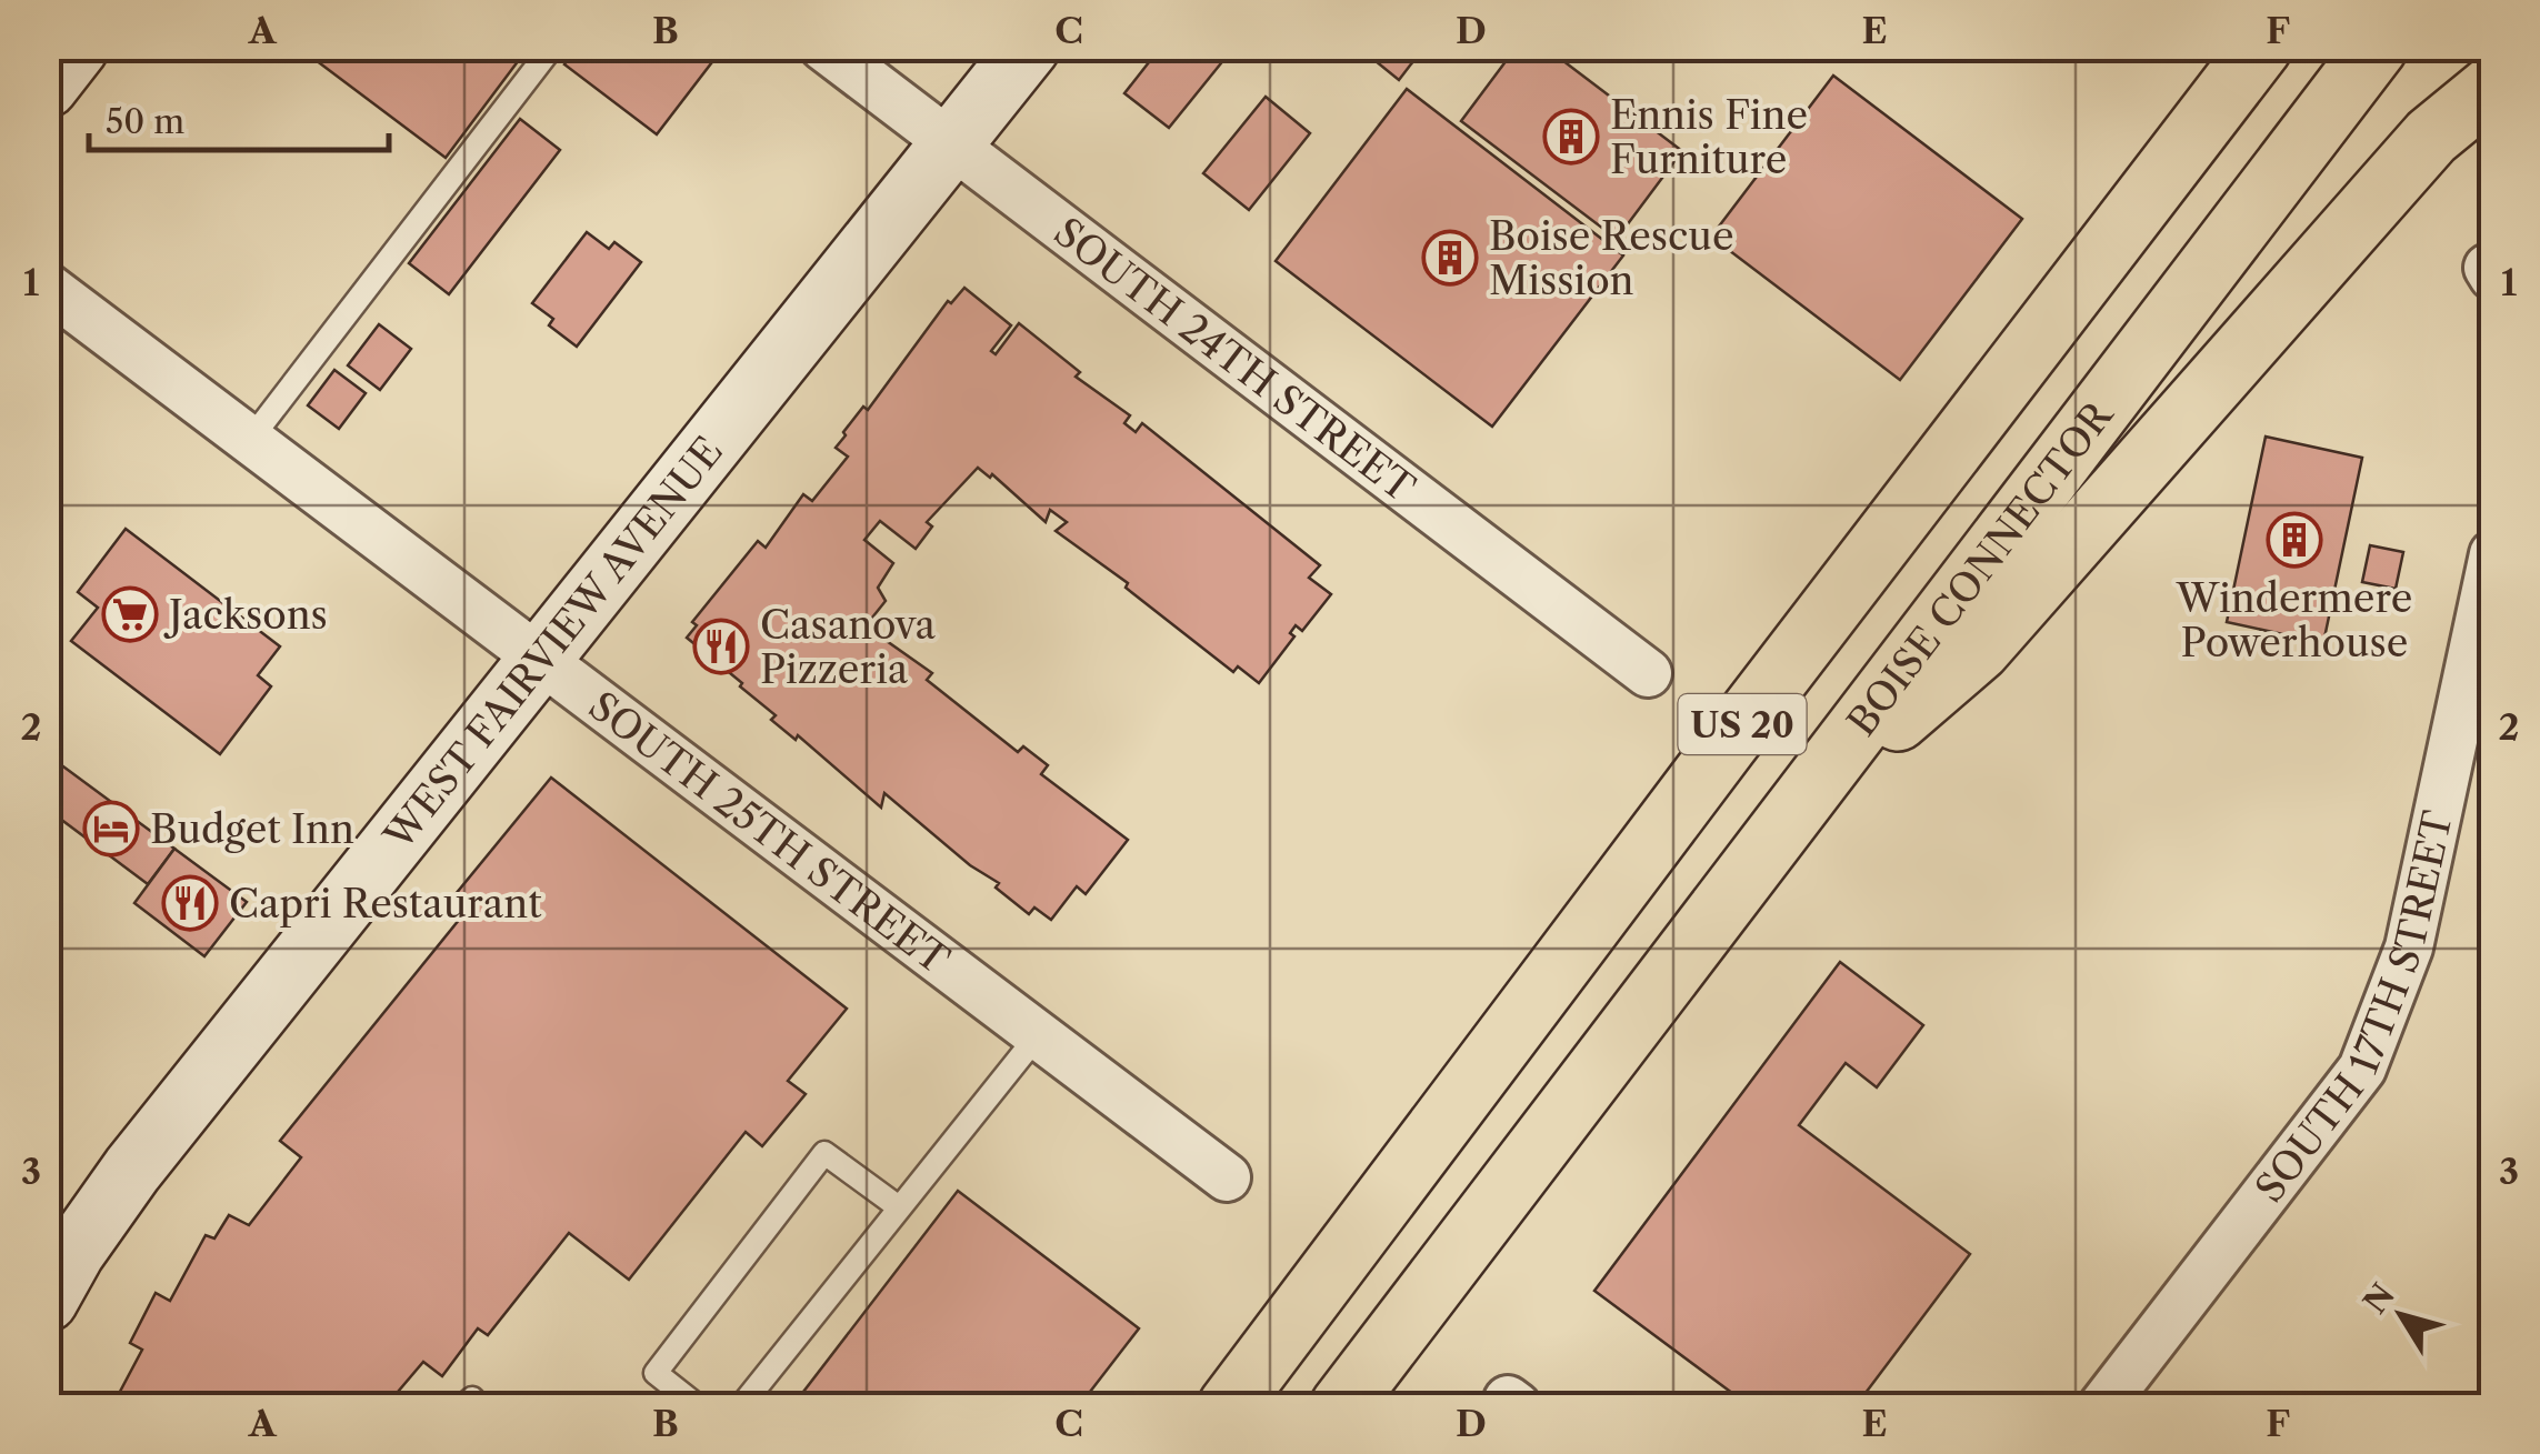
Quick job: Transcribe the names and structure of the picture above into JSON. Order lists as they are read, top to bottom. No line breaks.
{"streets":{"highway":["BOISE CONNECTOR","US 20"],"main road":["WEST FAIRVIEW AVENUE"],"street":["SOUTH 24TH STREET","SOUTH 25TH STREET","SOUTH 17TH STREET"]},"crossings":[["SOUTH 24TH STREET","WEST FAIRVIEW AVENUE"],["WEST FAIRVIEW AVENUE","SOUTH 25TH STREET"]],"places":{"building":["Ennis Fine Furniture","Boise Rescue Mission","Windermere Powerhouse"],"supermarket":["Jacksons"],"restaurant":["Casanova Pizzeria","Capri Restaurant"],"hotel":["Budget Inn"]},"scale_bar":"50 m","north":"top left","grid":{"columns":["A","B","C","D","E","F"],"rows":["1","2","3"]}}
